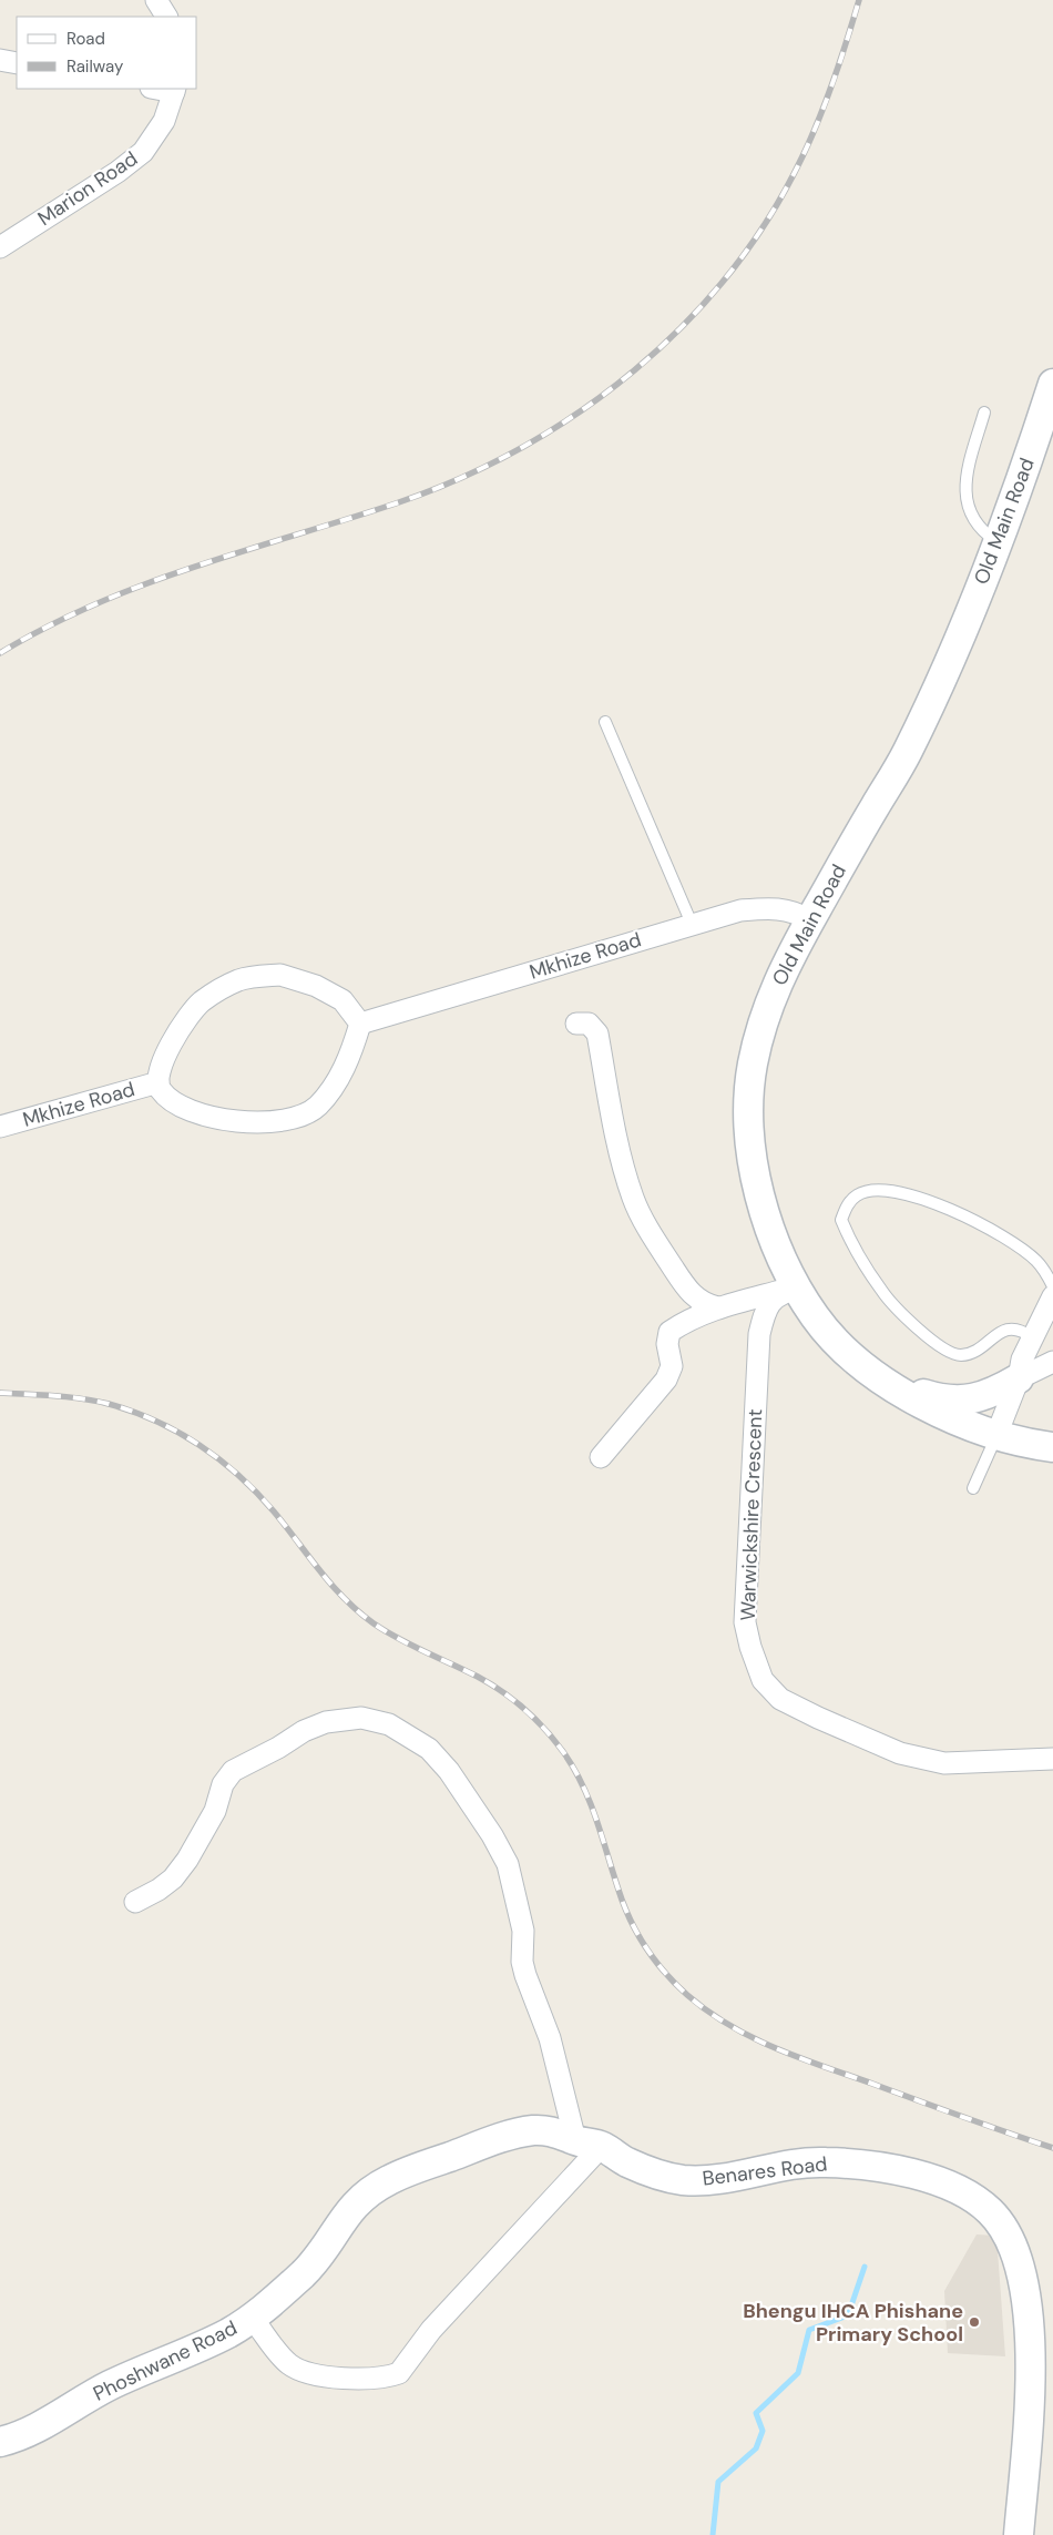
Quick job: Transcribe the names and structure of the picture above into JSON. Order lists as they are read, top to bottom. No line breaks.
{"streets":{"main road":["Old Main Road","Benares Road","Phoshwane Road"],"street":["Marion Road","Mkhize Road","Warwickshire Crescent"]},"crossings":[["Old Main Road","Mkhize Road"],["Old Main Road","Warwickshire Crescent"],["Benares Road","Phoshwane Road"]],"places":["Bhengu IHCA Phishane Primary School"],"legend":["Road","Railway"]}
